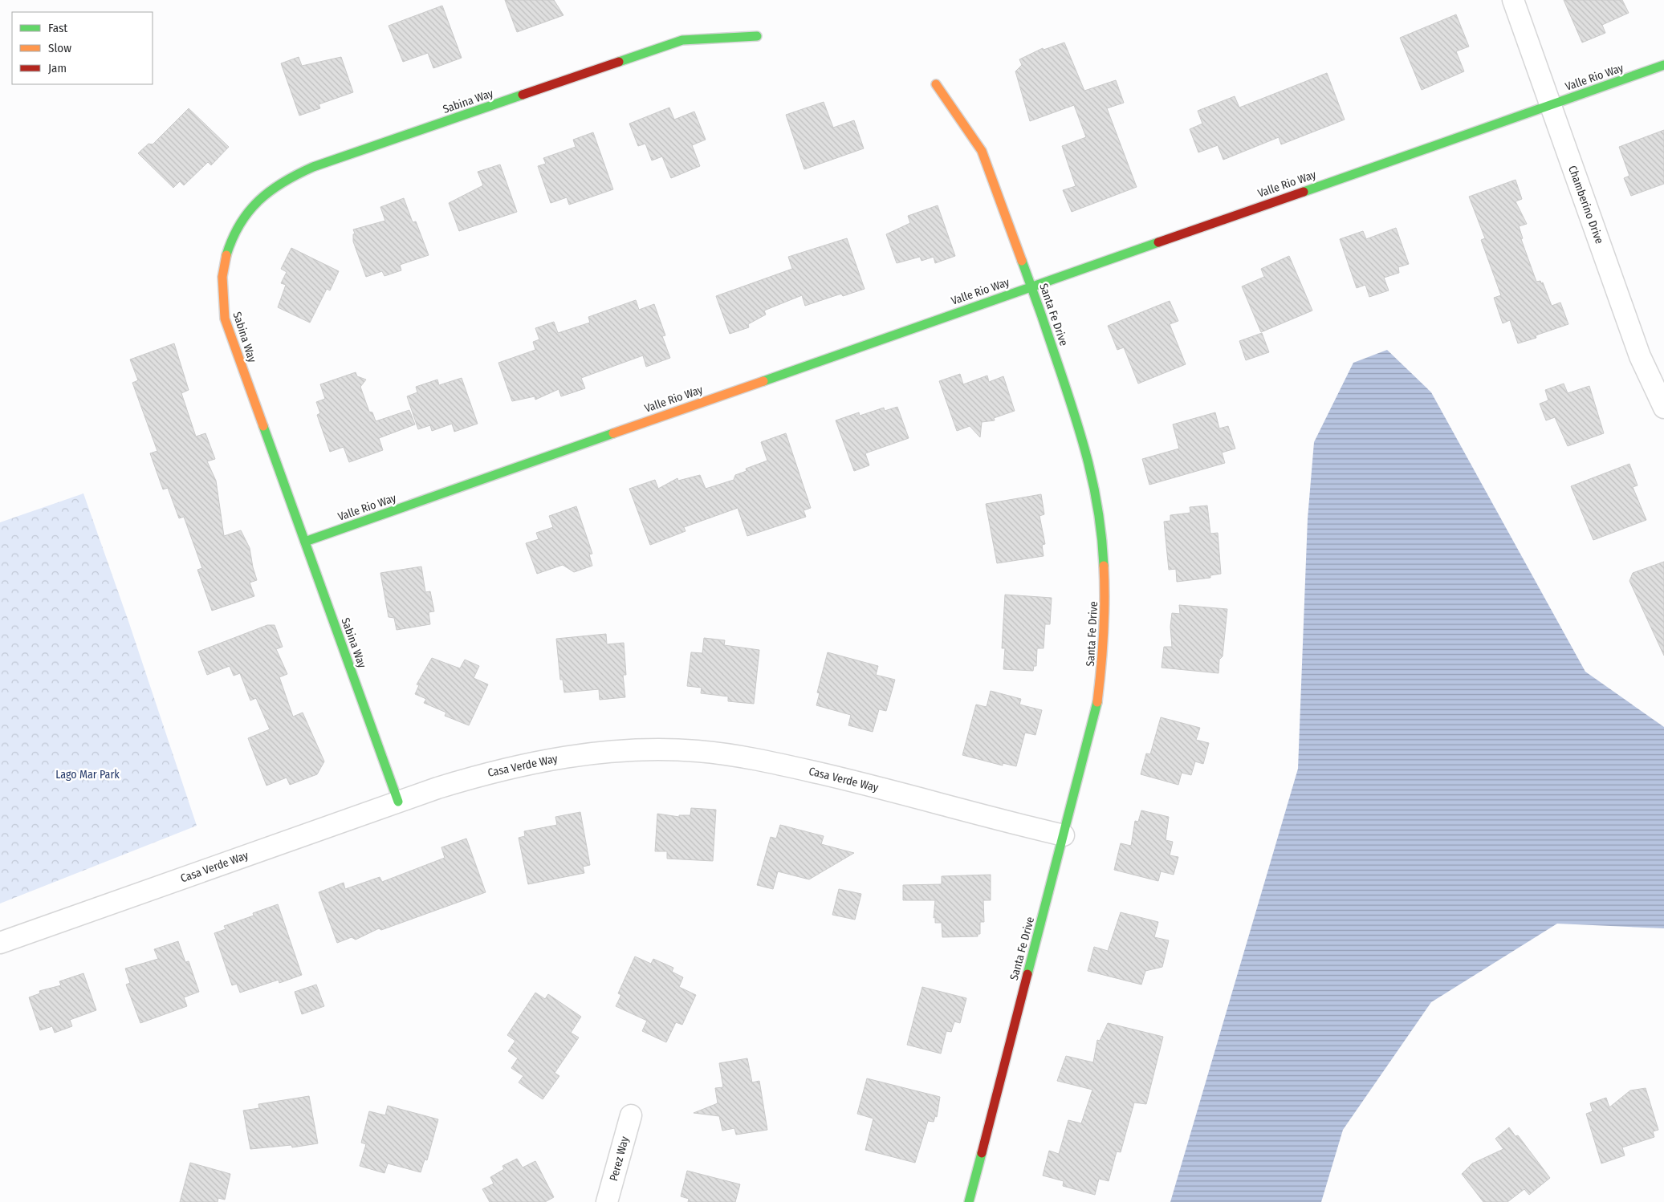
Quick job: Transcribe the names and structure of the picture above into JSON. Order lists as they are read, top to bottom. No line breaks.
{"streets":{"street":["Valle Rio Way","Sabina Way","Chamberino Drive","Santa Fe Drive","Casa Verde Way","Perez Way"]},"crossings":[["Valle Rio Way","Sabina Way"],["Valle Rio Way","Chamberino Drive"],["Valle Rio Way","Santa Fe Drive"],["Sabina Way","Casa Verde Way"],["Santa Fe Drive","Casa Verde Way"]],"parks":["Lago Mar Park"],"legend":["Fast","Slow","Jam"]}
